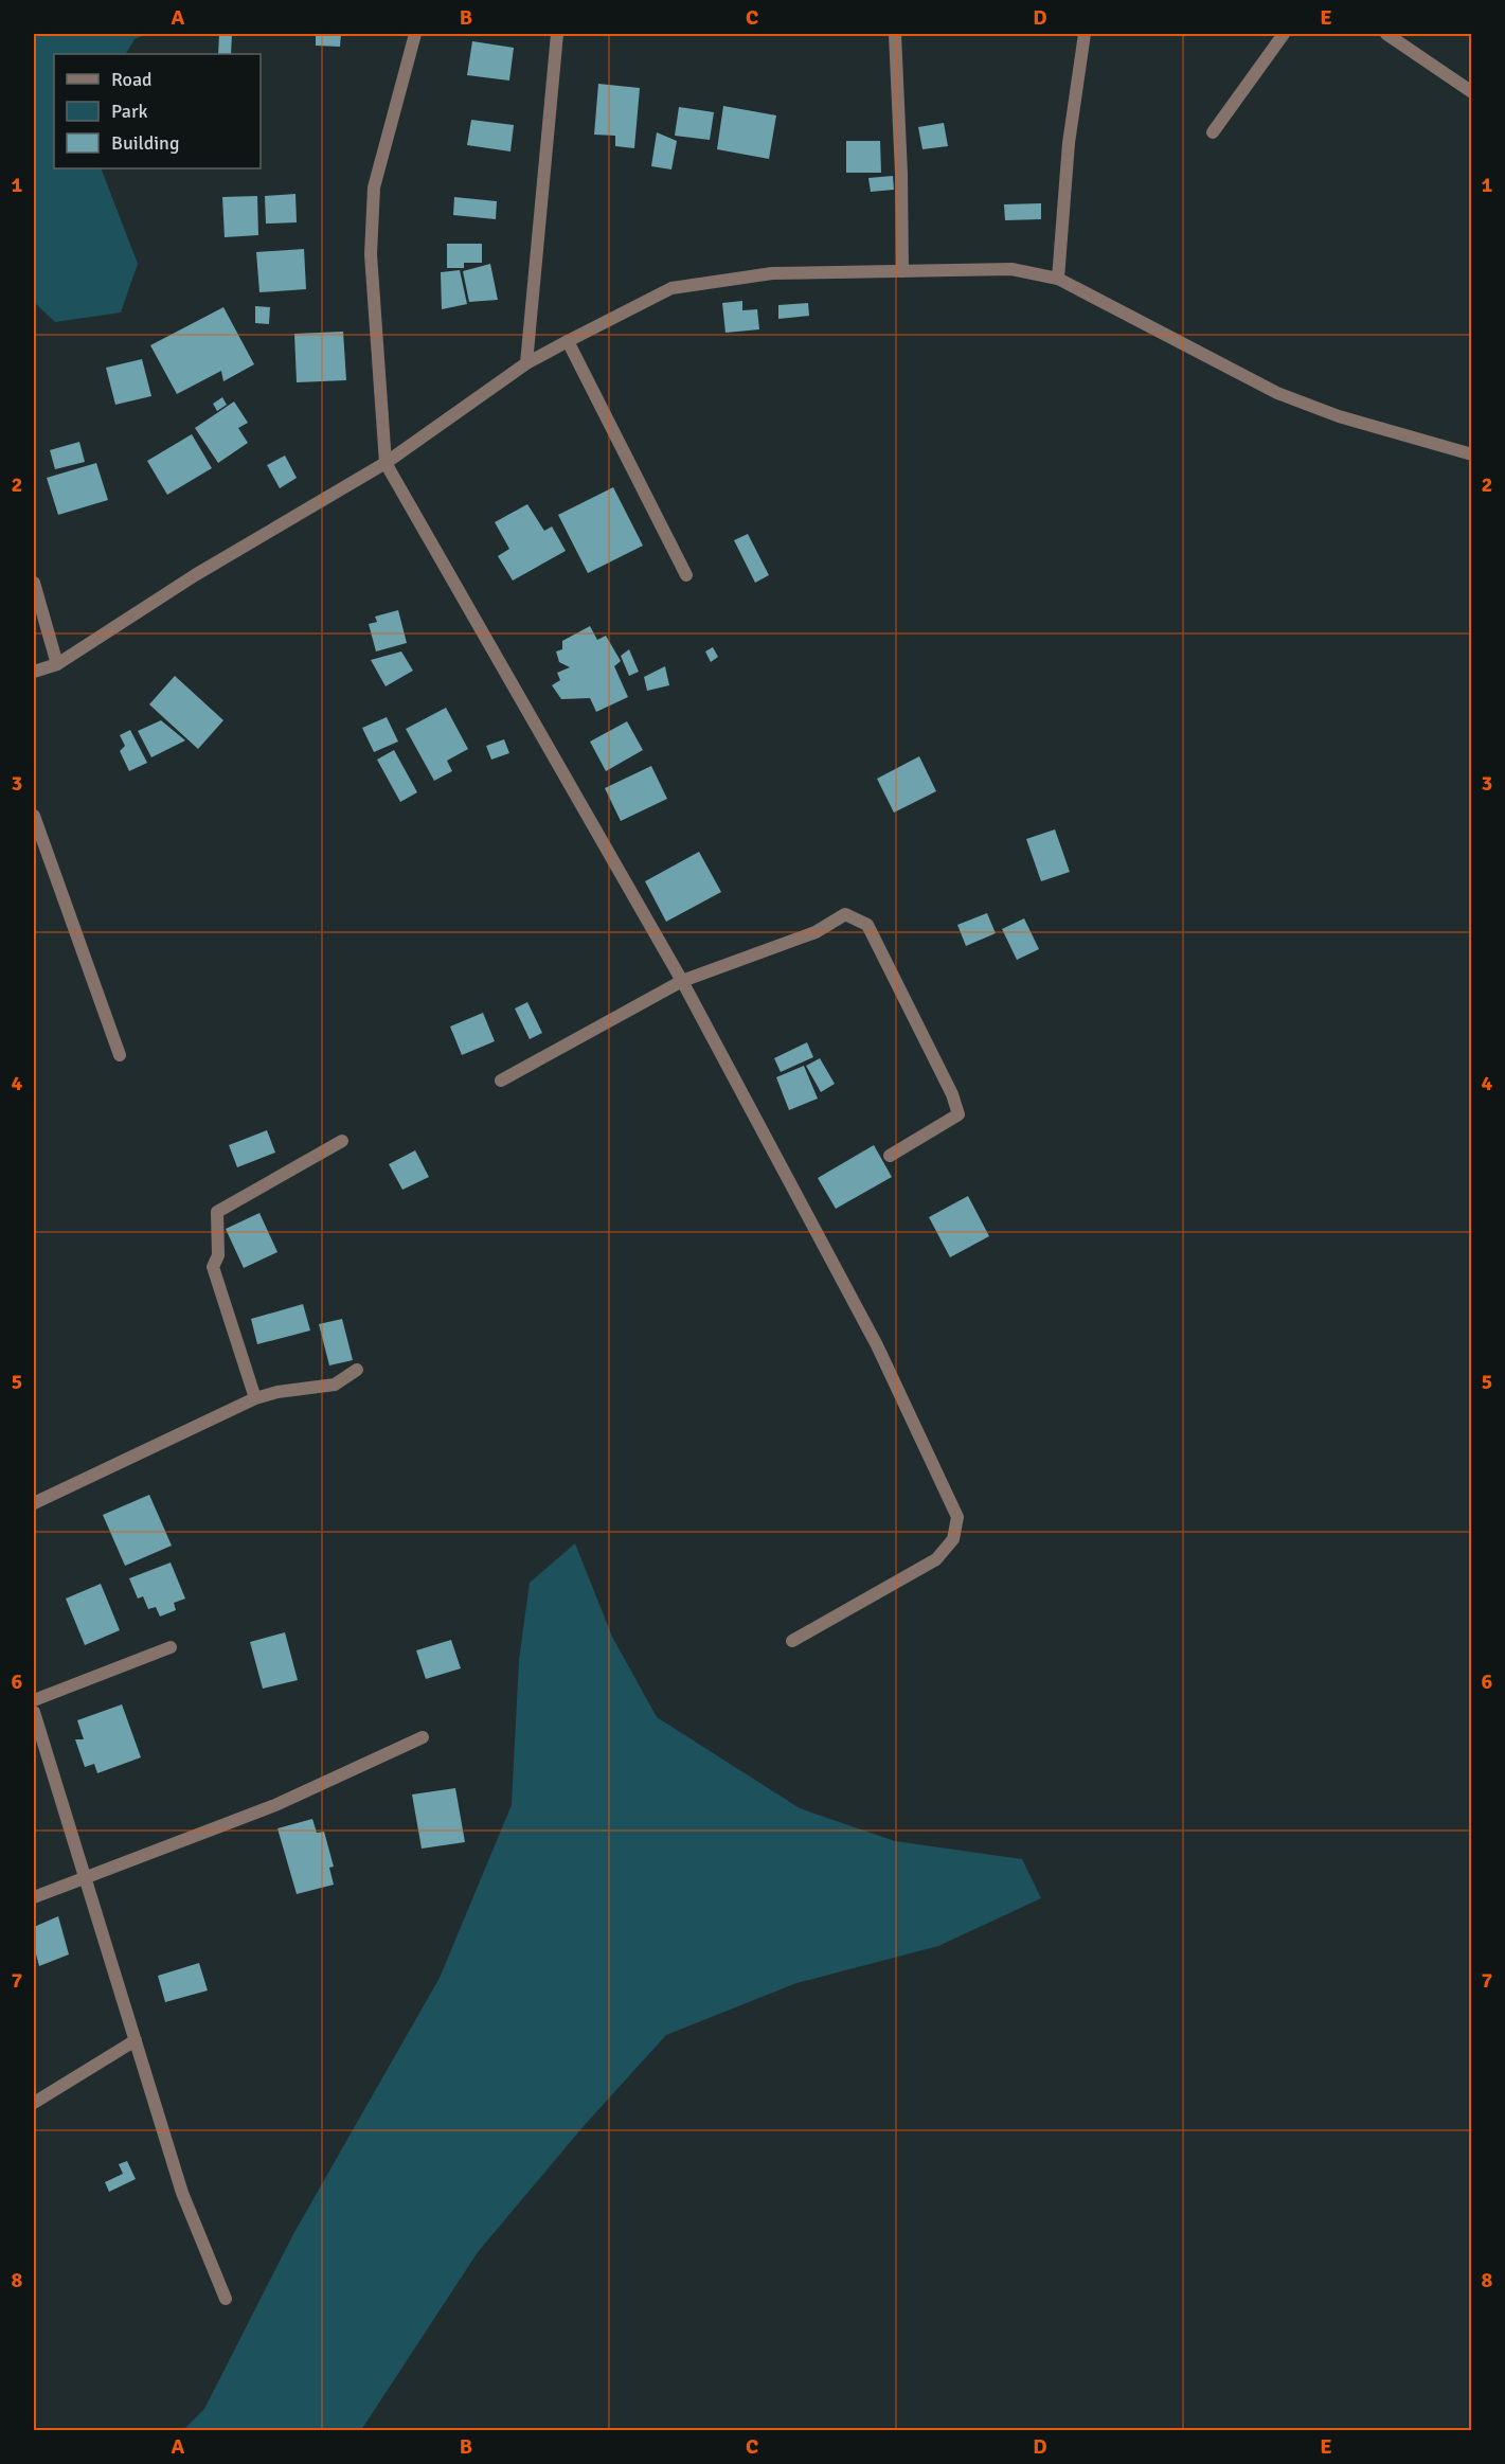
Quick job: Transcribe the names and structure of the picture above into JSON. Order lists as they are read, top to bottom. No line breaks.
{"legend":["Road","Park","Building"],"grid":{"columns":["A","B","C","D","E"],"rows":["1","2","3","4","5","6","7","8"]}}
